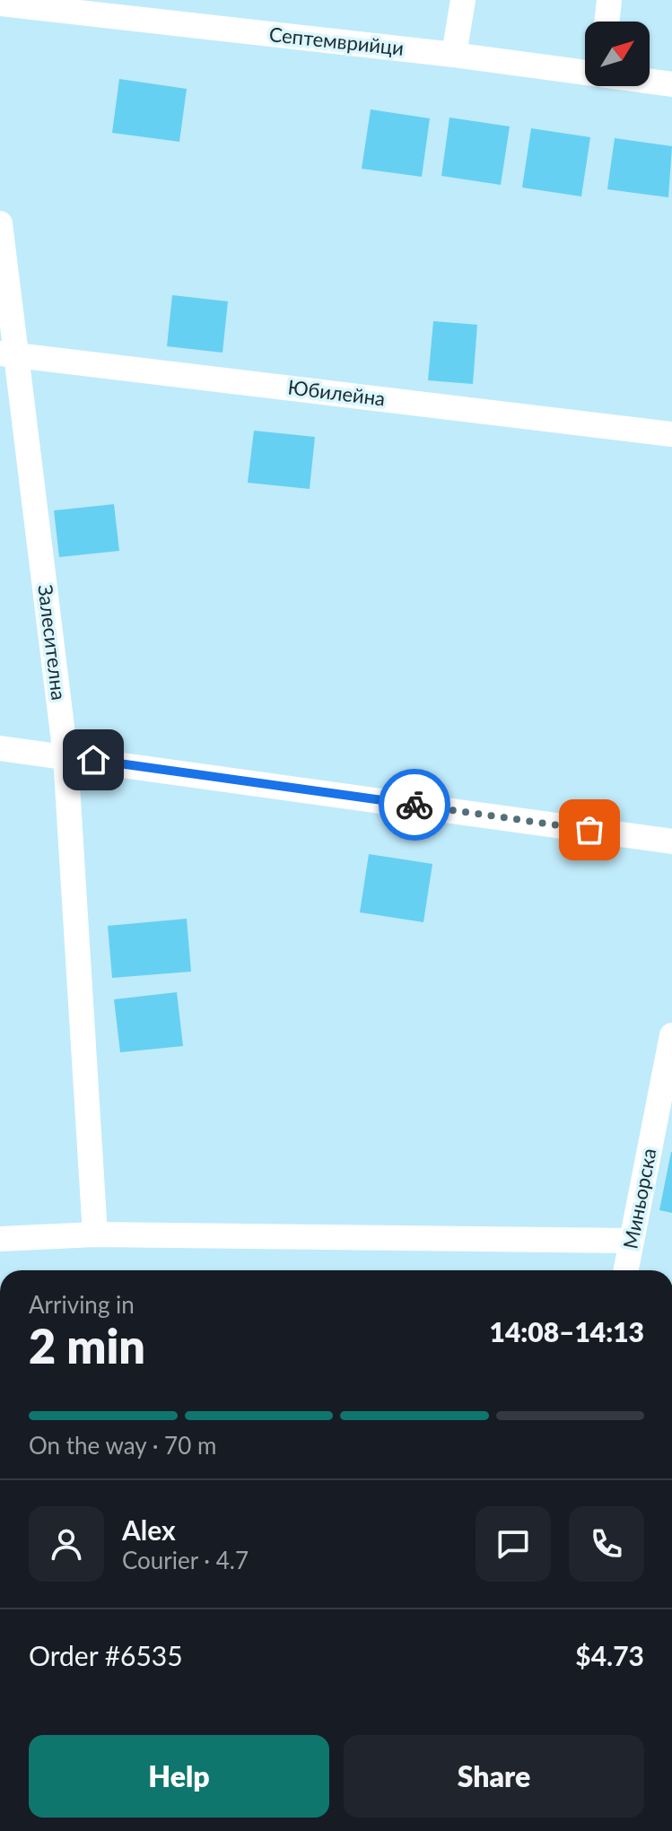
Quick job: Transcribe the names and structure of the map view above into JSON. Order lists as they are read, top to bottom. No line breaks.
{"streets":{"street":["Септемврийци","Юбилейна","Залесителна","Миньорска"]},"crossings":[["Юбилейна","Залесителна"]],"north":"top right","page":{"heading":["2 min","Arriving in","14:08–14:13"],"panel":["Alex","Courier · 4.7","Order #6535","$4.73"],"bar":"On the way · 70 m","buttons":["Help","Share"]}}
